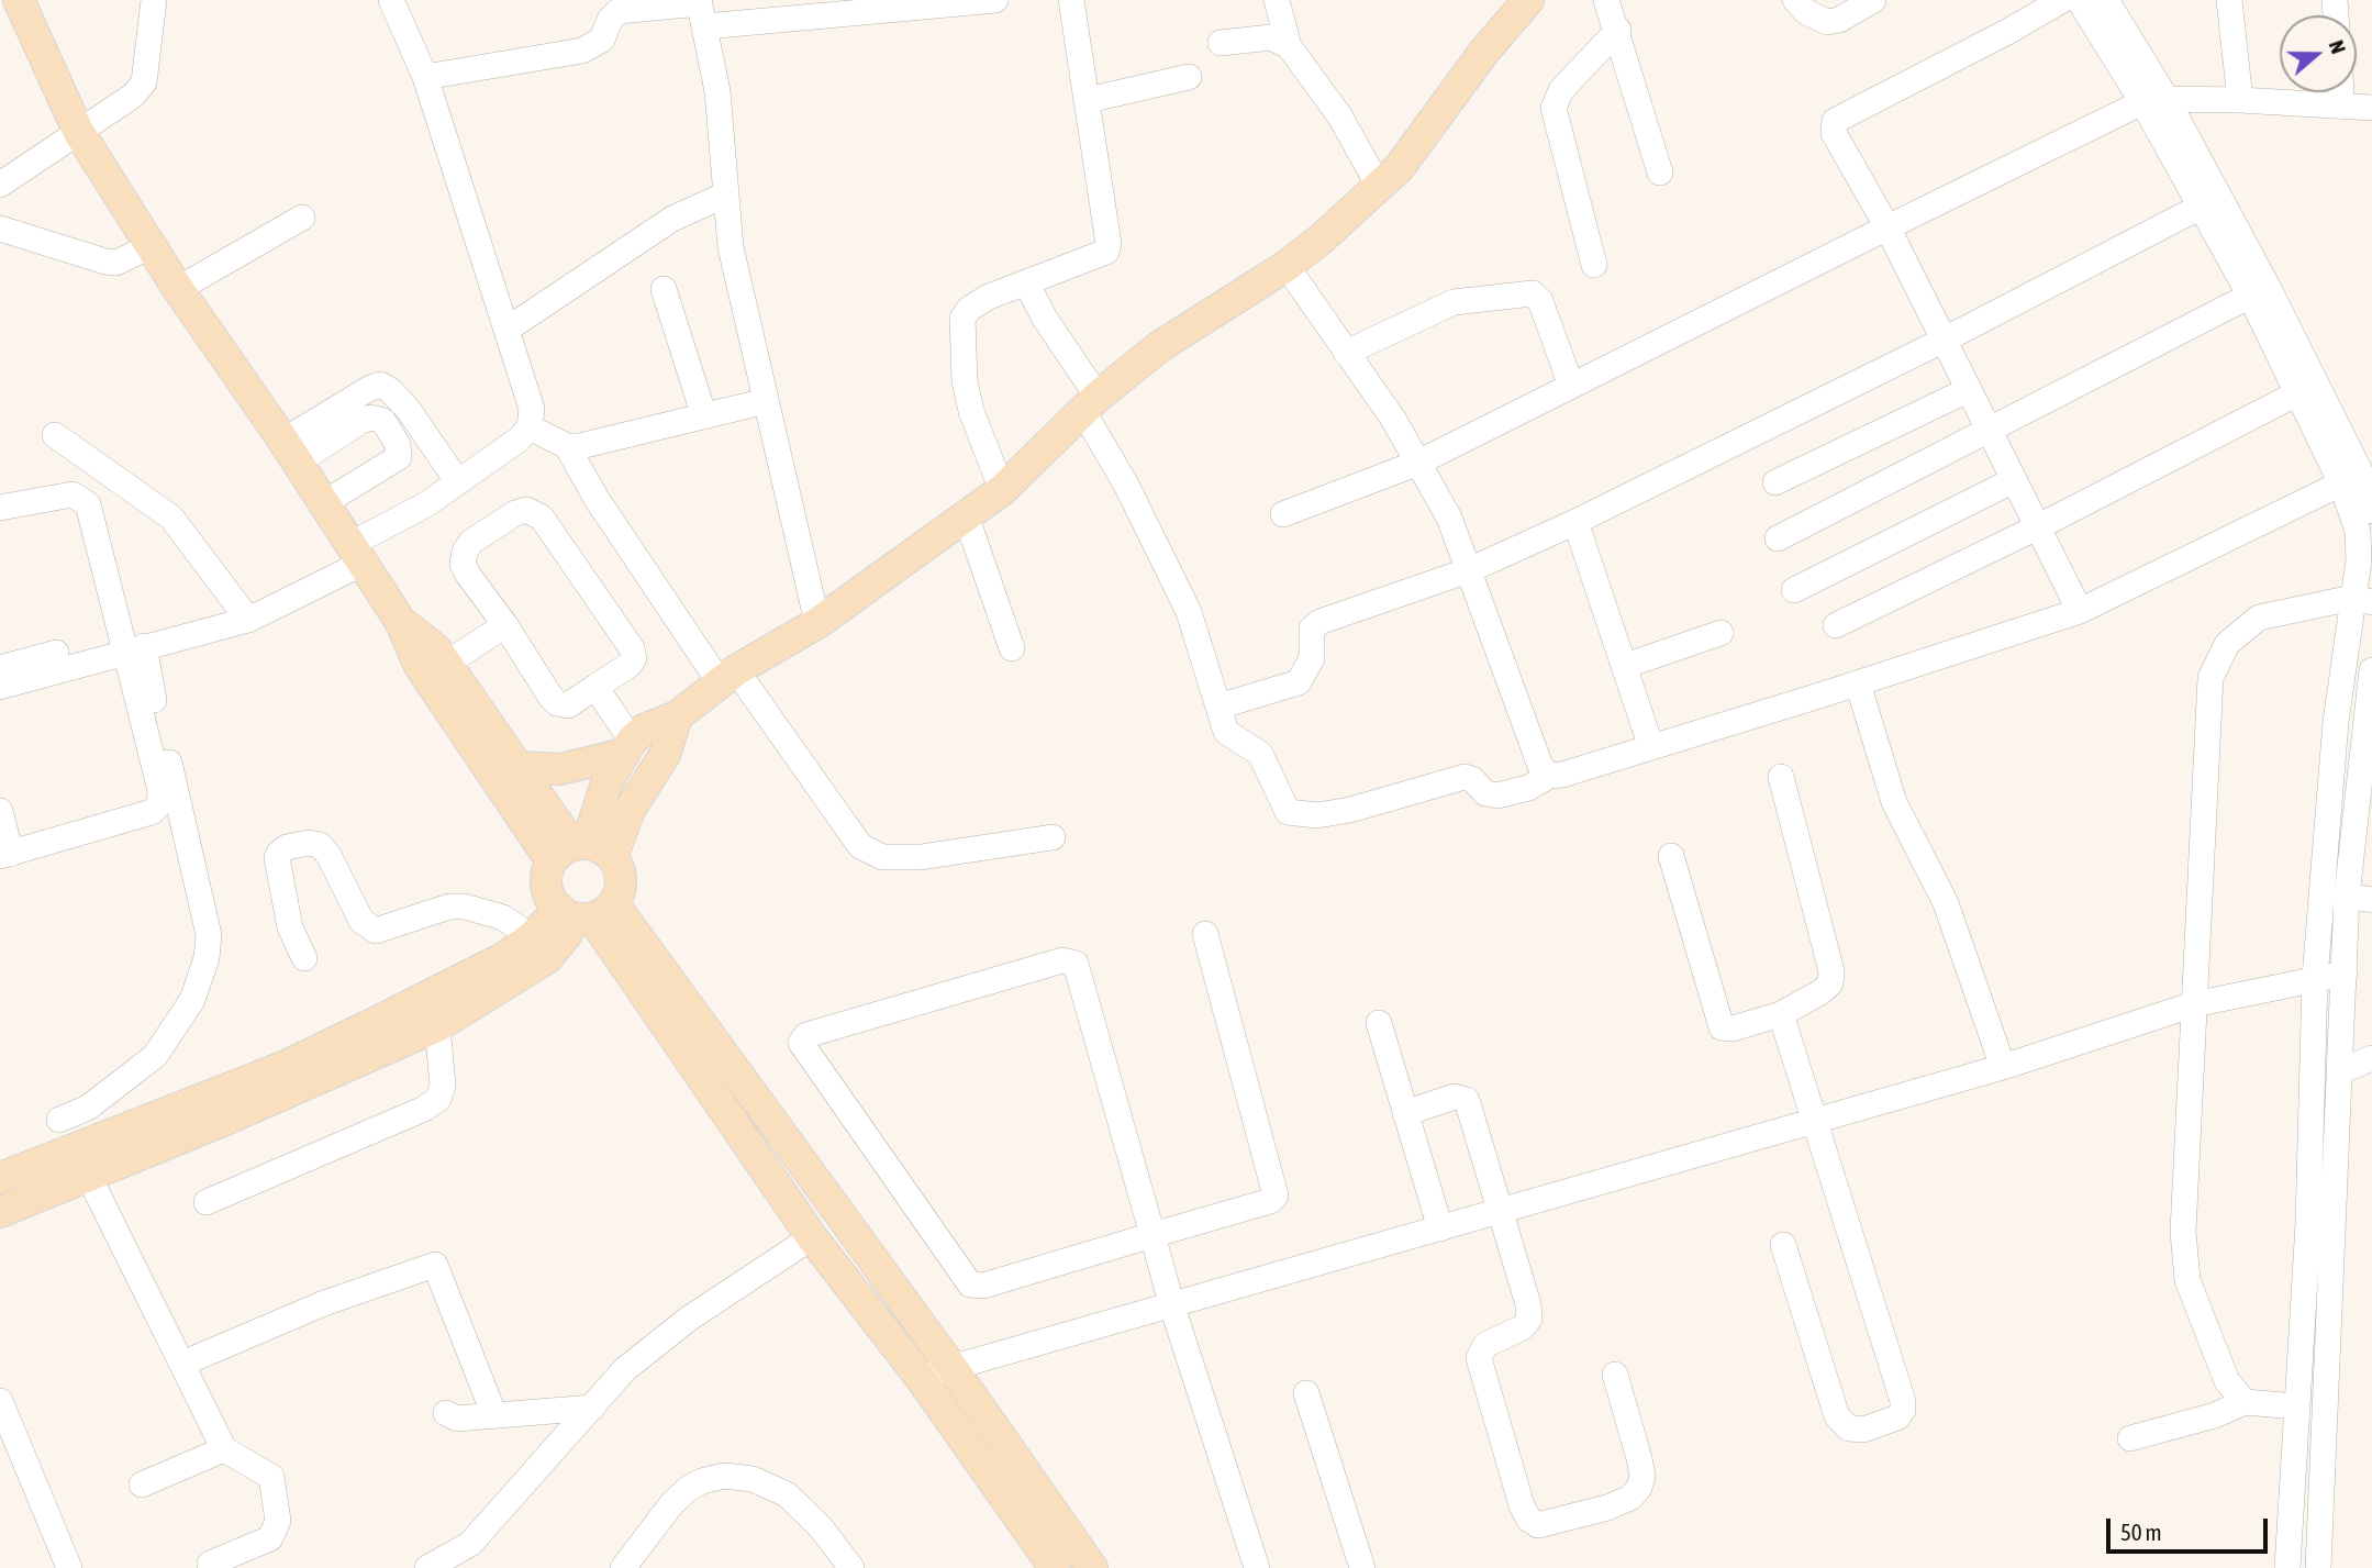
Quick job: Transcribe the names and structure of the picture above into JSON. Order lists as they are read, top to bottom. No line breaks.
{"scale_bar":"50 m","north":"right"}
